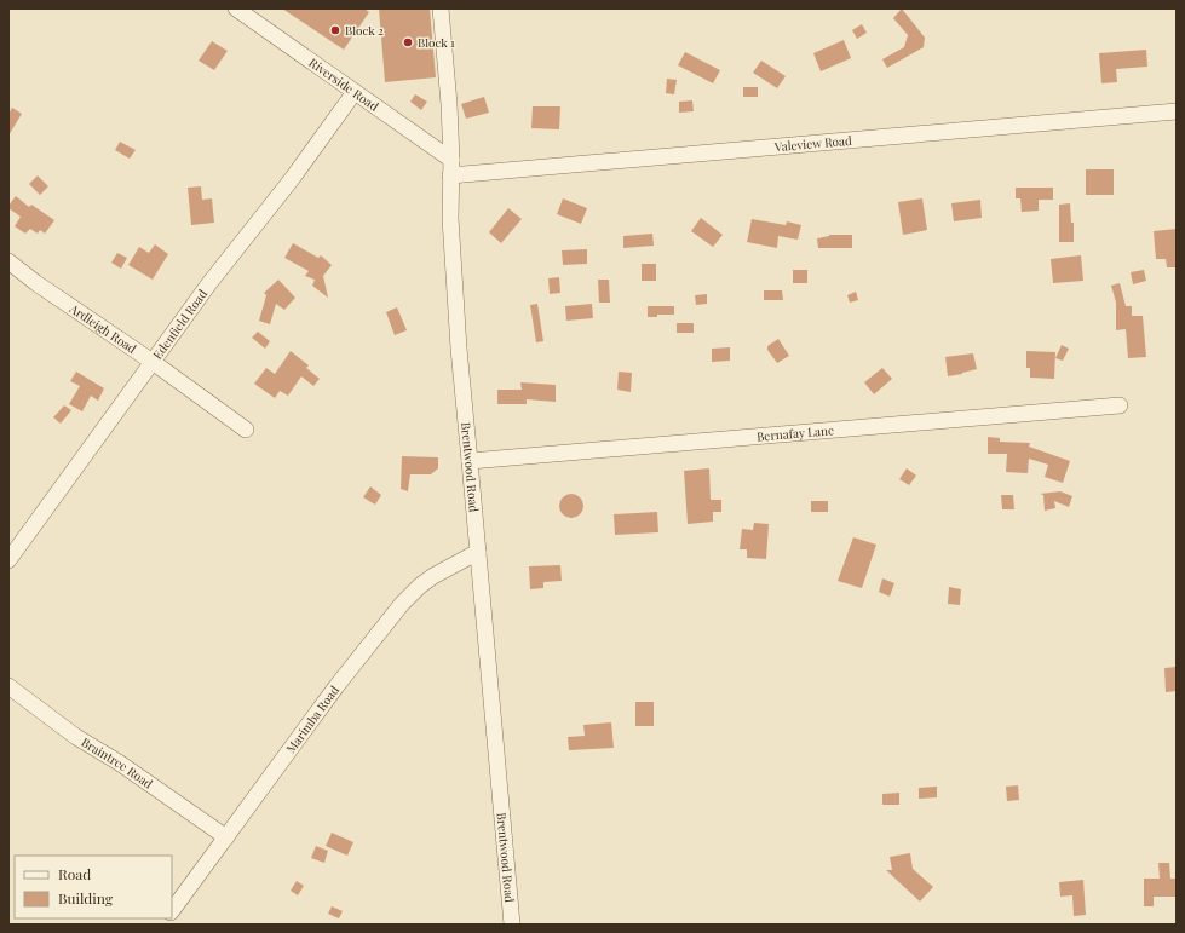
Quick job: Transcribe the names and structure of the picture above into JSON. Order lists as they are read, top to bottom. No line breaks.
{"streets":{"street":["Riverside Road","Valeview Road","Edenfield Road","Ardleigh Road","Bernafay Lane","Brentwood Road","Marimba Road","Braintree Road"]},"crossings":[["Riverside Road","Valeview Road"],["Riverside Road","Edenfield Road"],["Riverside Road","Brentwood Road"],["Valeview Road","Brentwood Road"],["Edenfield Road","Ardleigh Road"],["Bernafay Lane","Brentwood Road"],["Brentwood Road","Marimba Road"],["Marimba Road","Braintree Road"]],"places":["Block 2","Block 1"],"legend":["Road","Building"]}
